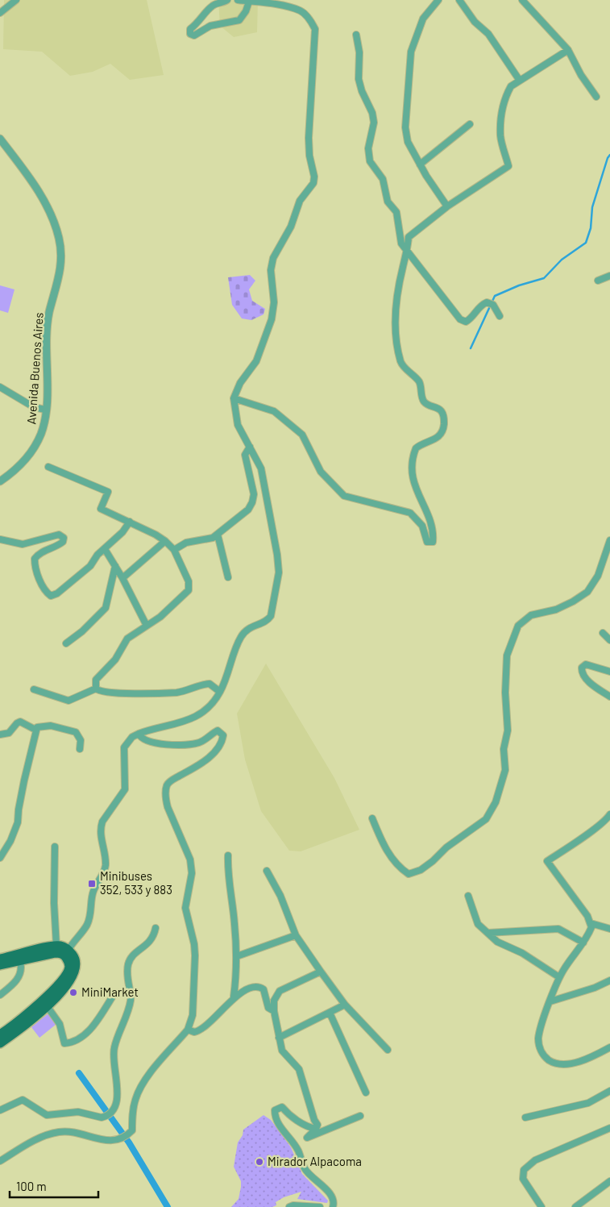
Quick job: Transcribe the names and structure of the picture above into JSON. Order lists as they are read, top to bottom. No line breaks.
{"streets":{"street":["Avenida Buenos Aires"]},"places":{"transit":["Minibuses 352, 533 y 883"],"other":["MiniMarket","Mirador Alpacoma"]},"scale_bar":"100 m"}
